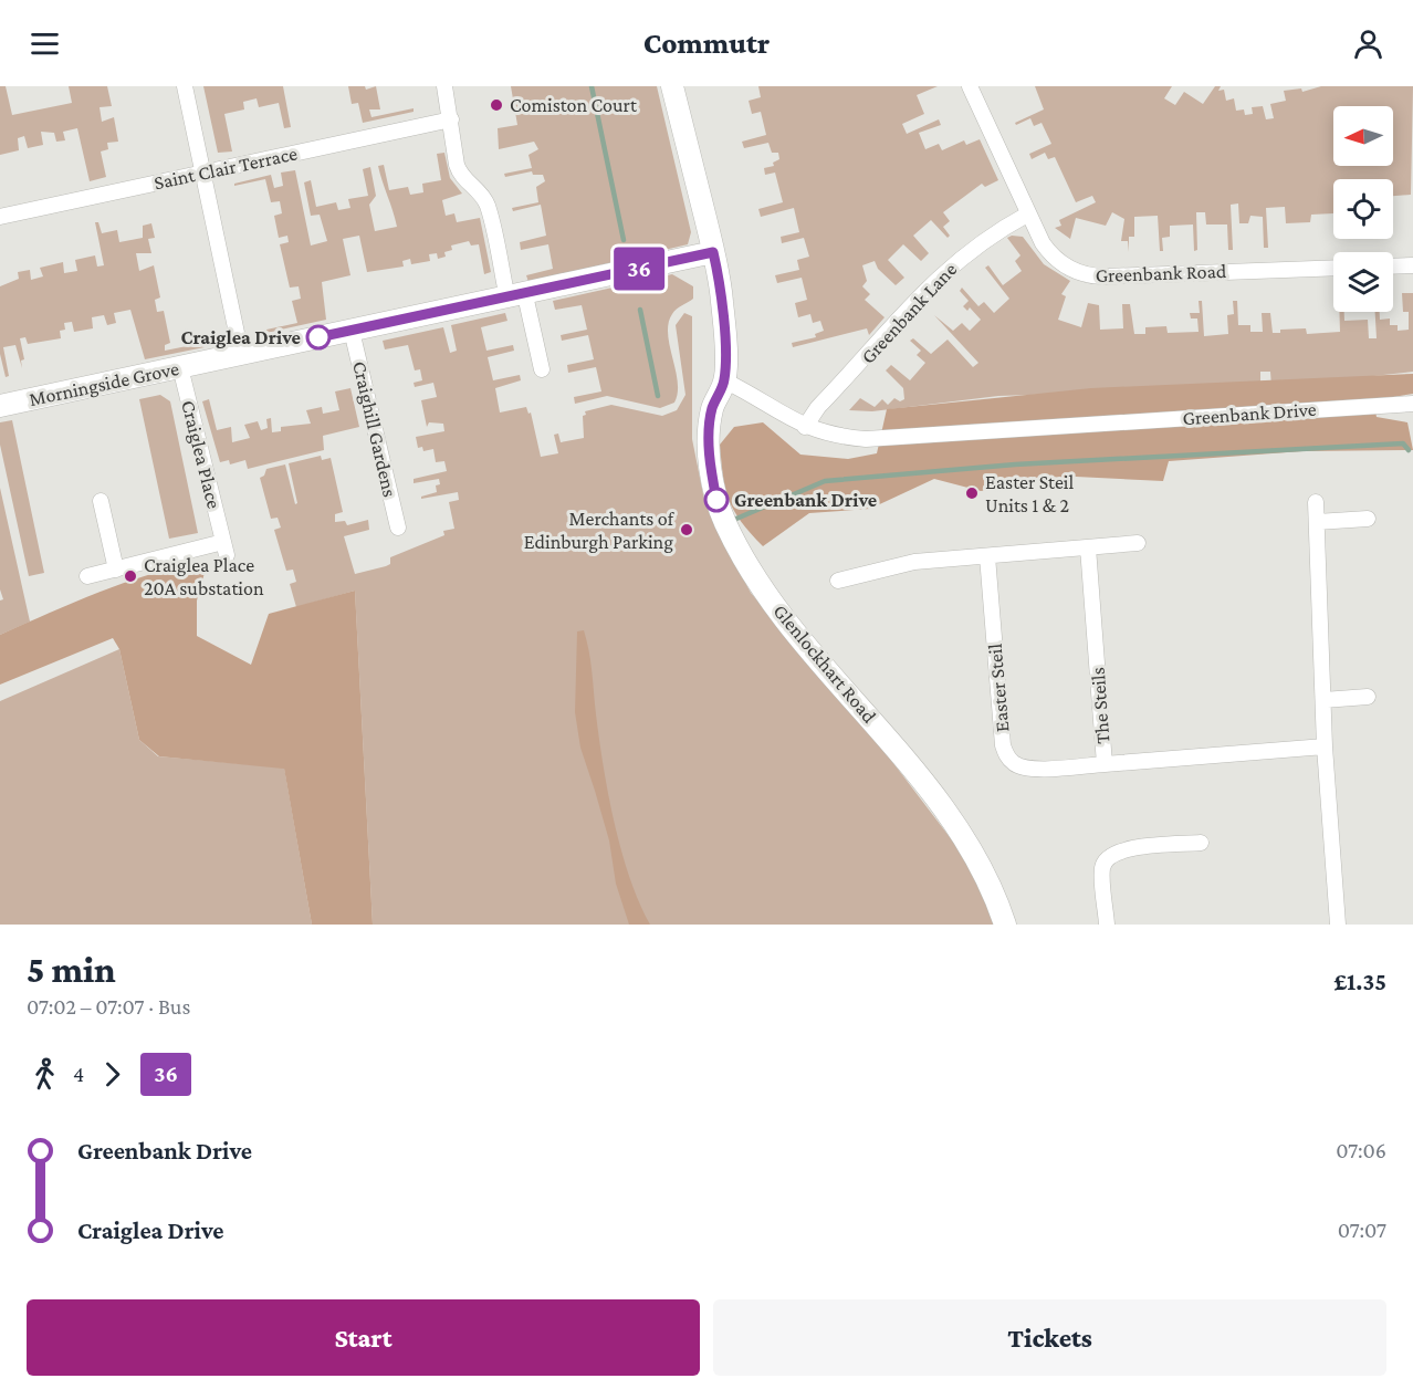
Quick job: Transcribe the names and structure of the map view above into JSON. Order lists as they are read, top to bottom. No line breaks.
{"streets":{"street":["Saint Clair Terrace","Greenbank Road","Greenbank Lane","Morningside Grove","Greenbank Drive","Craighill Gardens","Craiglea Place","Glenlockhart Road","Easter Steil","The Steils"]},"crossings":[["Greenbank Road","Greenbank Lane"],["Greenbank Lane","Greenbank Drive"],["Morningside Grove","Craighill Gardens"],["Morningside Grove","Craiglea Place"],["Greenbank Drive","Glenlockhart Road"],["Easter Steil","The Steils"]],"places":["Comiston Court","Craiglea Drive","Easter Steil Units 1 & 2","Greenbank Drive","Merchants of Edinburgh Parking","Craiglea Place 20A substation"],"lines":["bus line 36"],"north":"left","page":{"header":"Commutr","on_map":"36","heading":["5 min","07:02 – 07:07 · Bus","£1.35"],"legs":["4","36"],"list":[{"name":"Greenbank Drive","value":"07:06"},{"name":"Craiglea Drive","value":"07:07"}],"buttons":["Start","Tickets"]}}
